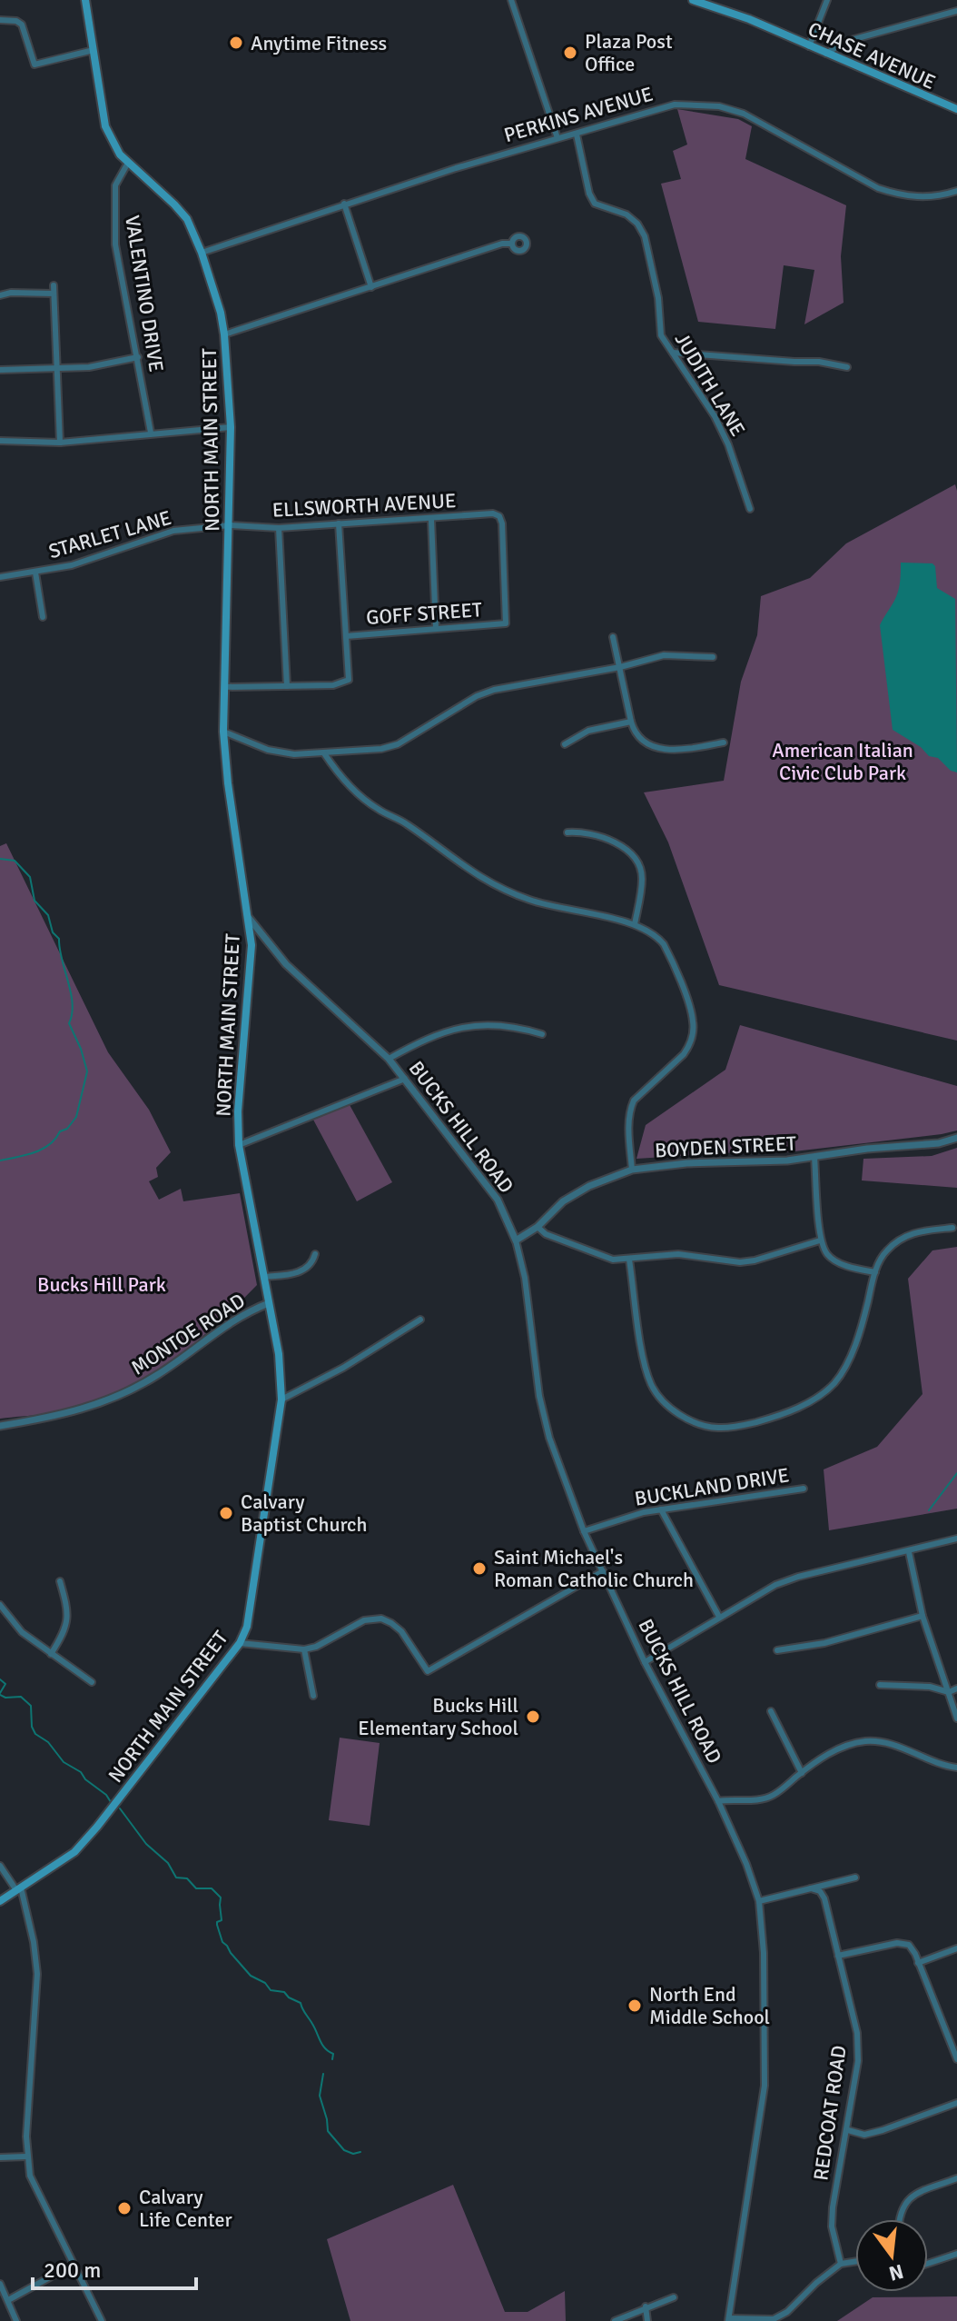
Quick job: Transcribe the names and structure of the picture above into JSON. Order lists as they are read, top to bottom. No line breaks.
{"streets":{"main road":["CHASE AVENUE","NORTH MAIN STREET"],"street":["PERKINS AVENUE","VALENTINO DRIVE","JUDITH LANE","ELLSWORTH AVENUE","STARLET LANE","GOFF STREET","BUCKS HILL ROAD","BOYDEN STREET","MONTOE ROAD","BUCKLAND DRIVE","REDCOAT ROAD"]},"crossings":[["PERKINS AVENUE","JUDITH LANE"],["PERKINS AVENUE","NORTH MAIN STREET"],["VALENTINO DRIVE","NORTH MAIN STREET"],["NORTH MAIN STREET","ELLSWORTH AVENUE"],["NORTH MAIN STREET","STARLET LANE"],["NORTH MAIN STREET","BUCKS HILL ROAD"],["NORTH MAIN STREET","MONTOE ROAD"],["ELLSWORTH AVENUE","STARLET LANE"],["ELLSWORTH AVENUE","GOFF STREET"],["BUCKS HILL ROAD","BOYDEN STREET"],["BUCKS HILL ROAD","BUCKLAND DRIVE"]],"parks":["American Italian Civic Club Park","Bucks Hill Park"],"places":["Anytime Fitness","Plaza Post Office","Calvary Baptist Church","Saint Michael's Roman Catholic Church","Bucks Hill Elementary School","North End Middle School","Calvary Life Center"],"scale_bar":"200 m","north":"bottom"}
